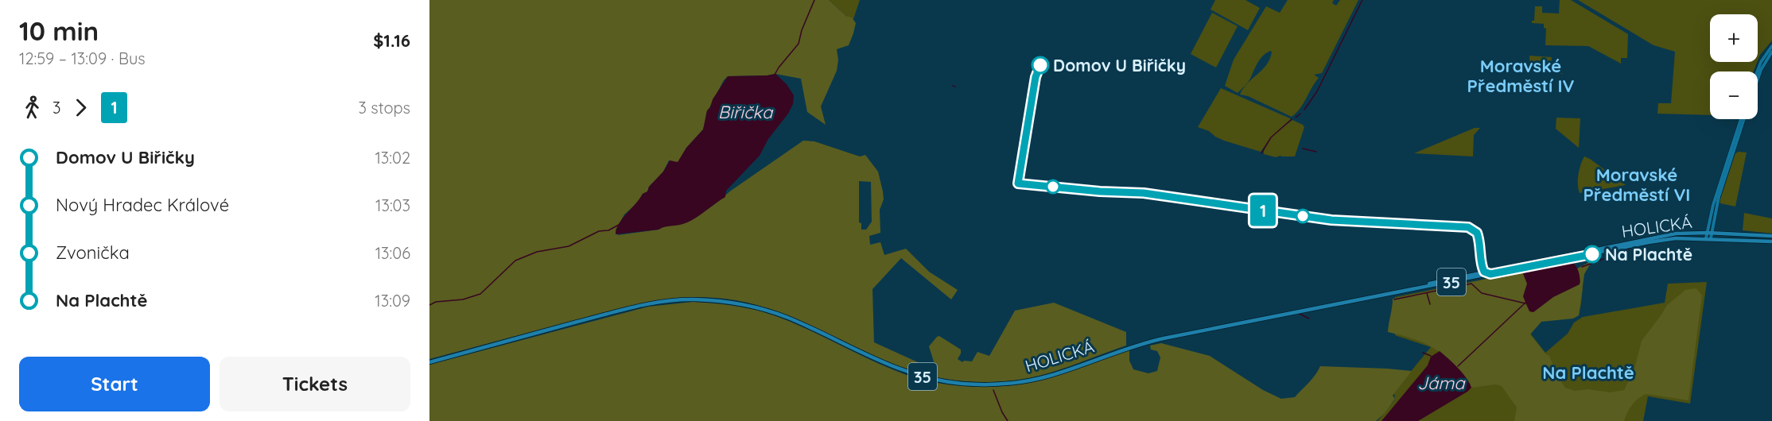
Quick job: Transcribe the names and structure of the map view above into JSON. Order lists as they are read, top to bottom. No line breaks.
{"streets":{"main road":["HOLICKÁ","35"]},"crossings":[["HOLICKÁ","35"]],"districts":["Moravské Předměstí IV","Moravské Předměstí VI","Na Plachtě"],"water":["Biřička","Jáma"],"places":["Domov U Biřičky","Na Plachtě"],"lines":["bus line 1"],"page":{"heading":["10 min","12:59 – 13:09 · Bus","$1.16"],"on_map":"1","map_buttons":["+","−"],"legs":["3","1","3 stops"],"list":[{"name":"Domov U Biřičky","value":"13:02"},{"name":"Nový Hradec Králové","value":"13:03"},{"name":"Zvonička","value":"13:06"},{"name":"Na Plachtě","value":"13:09"}],"buttons":["Start","Tickets"]}}
